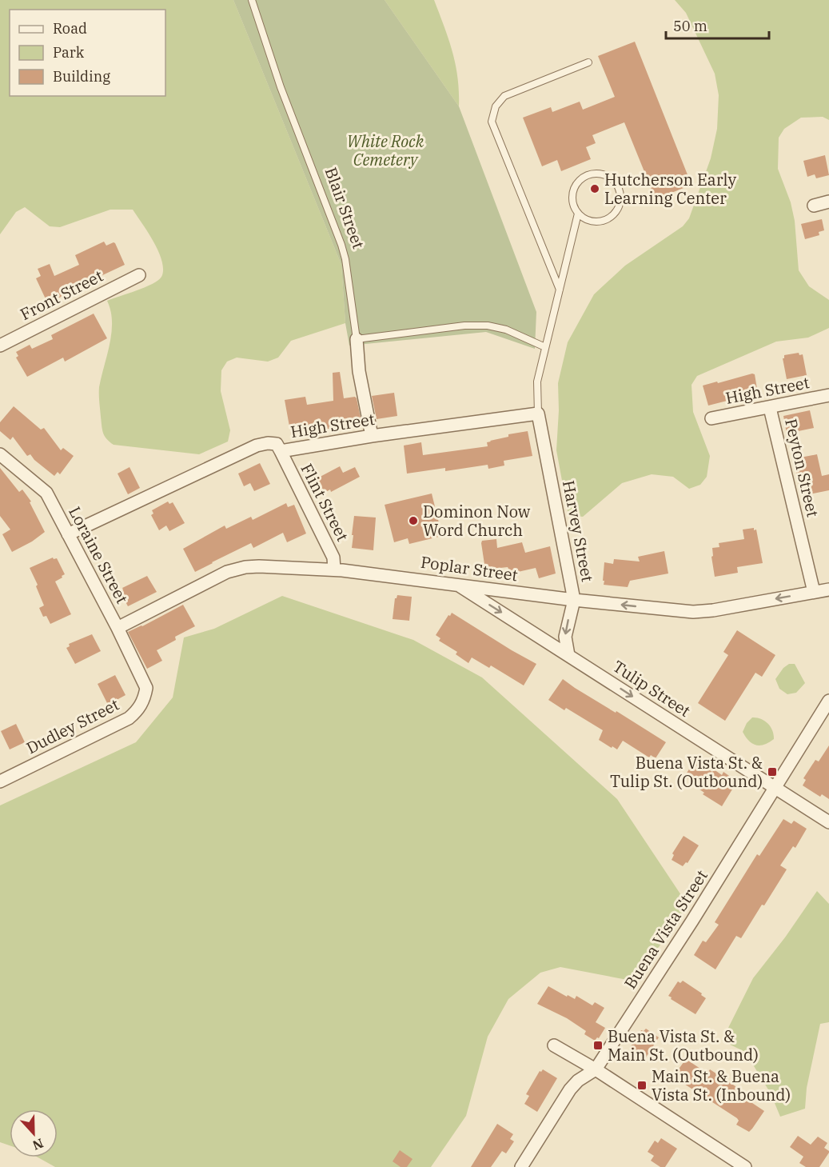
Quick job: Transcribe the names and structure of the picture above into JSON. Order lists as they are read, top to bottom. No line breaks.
{"streets":{"street":["Blair Street","Front Street","High Street","Peyton Street","Flint Street","Harvey Street","Loraine Street","Poplar Street","Tulip Street","Dudley Street","Buena Vista Street"]},"crossings":[["Blair Street","High Street"],["High Street","Peyton Street"],["High Street","Flint Street"],["High Street","Harvey Street"],["High Street","Loraine Street"],["Peyton Street","Poplar Street"],["Flint Street","Poplar Street"],["Harvey Street","Poplar Street"],["Harvey Street","Tulip Street"],["Loraine Street","Poplar Street"],["Loraine Street","Dudley Street"],["Poplar Street","Tulip Street"],["Tulip Street","Buena Vista Street"]],"one_way":["Tulip Street"],"parks":["White Rock Cemetery"],"places":{"other":["Hutcherson Early Learning Center","Dominon Now Word Church"],"transit":["Buena Vista St. & Tulip St. (Outbound)","Buena Vista St. & Main St. (Outbound)","Main St. & Buena Vista St. (Inbound)"]},"legend":["Road","Park","Building"],"scale_bar":"50 m","north":"bottom"}
